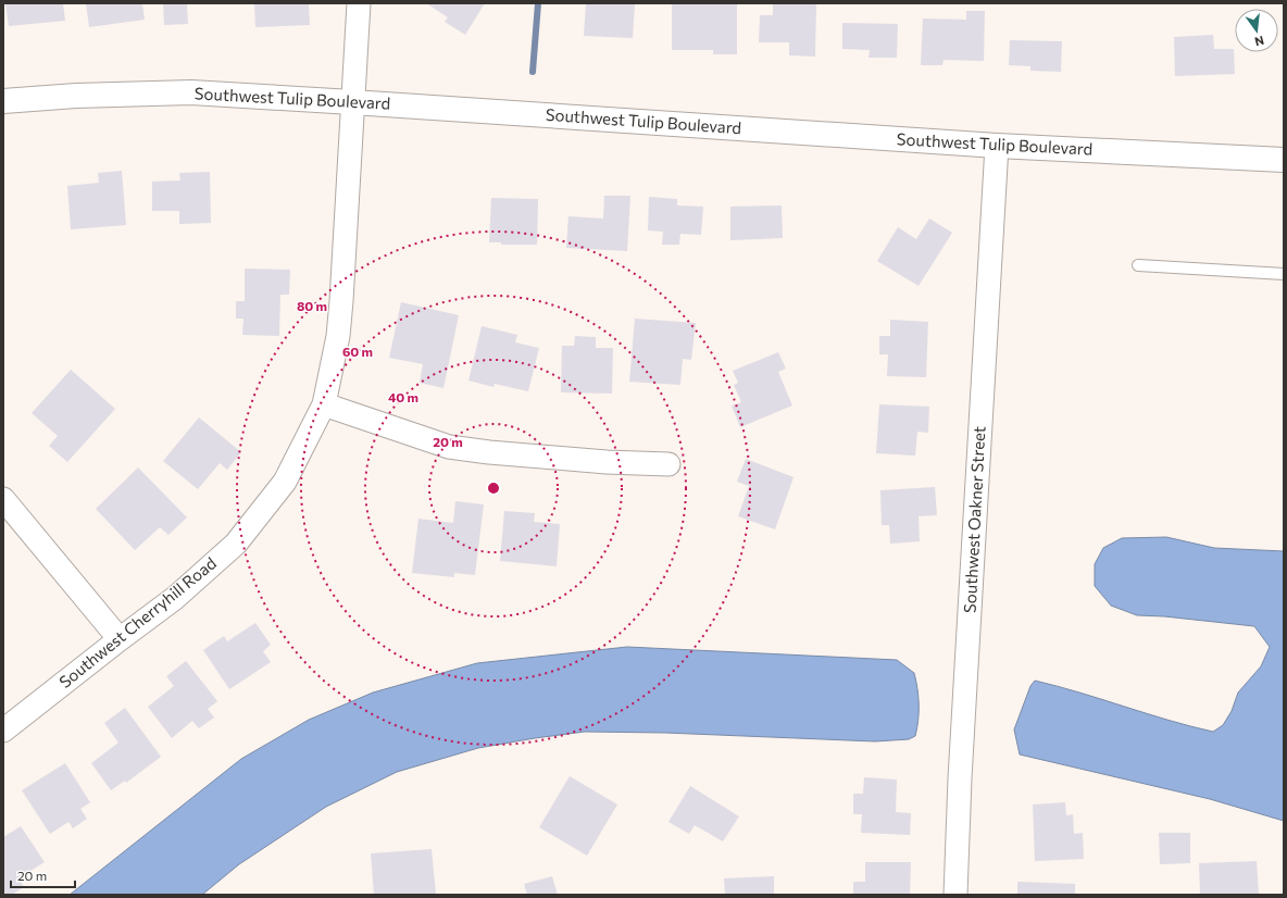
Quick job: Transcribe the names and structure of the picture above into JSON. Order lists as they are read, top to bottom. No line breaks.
{"streets":{"street":["Southwest Tulip Boulevard","Southwest Oakner Street","Southwest Cherryhill Road"]},"crossings":[["Southwest Tulip Boulevard","Southwest Oakner Street"],["Southwest Tulip Boulevard","Southwest Cherryhill Road"]],"scale_bar":"20 m","north":"bottom","rings":["80 m","60 m","40 m","20 m"]}
